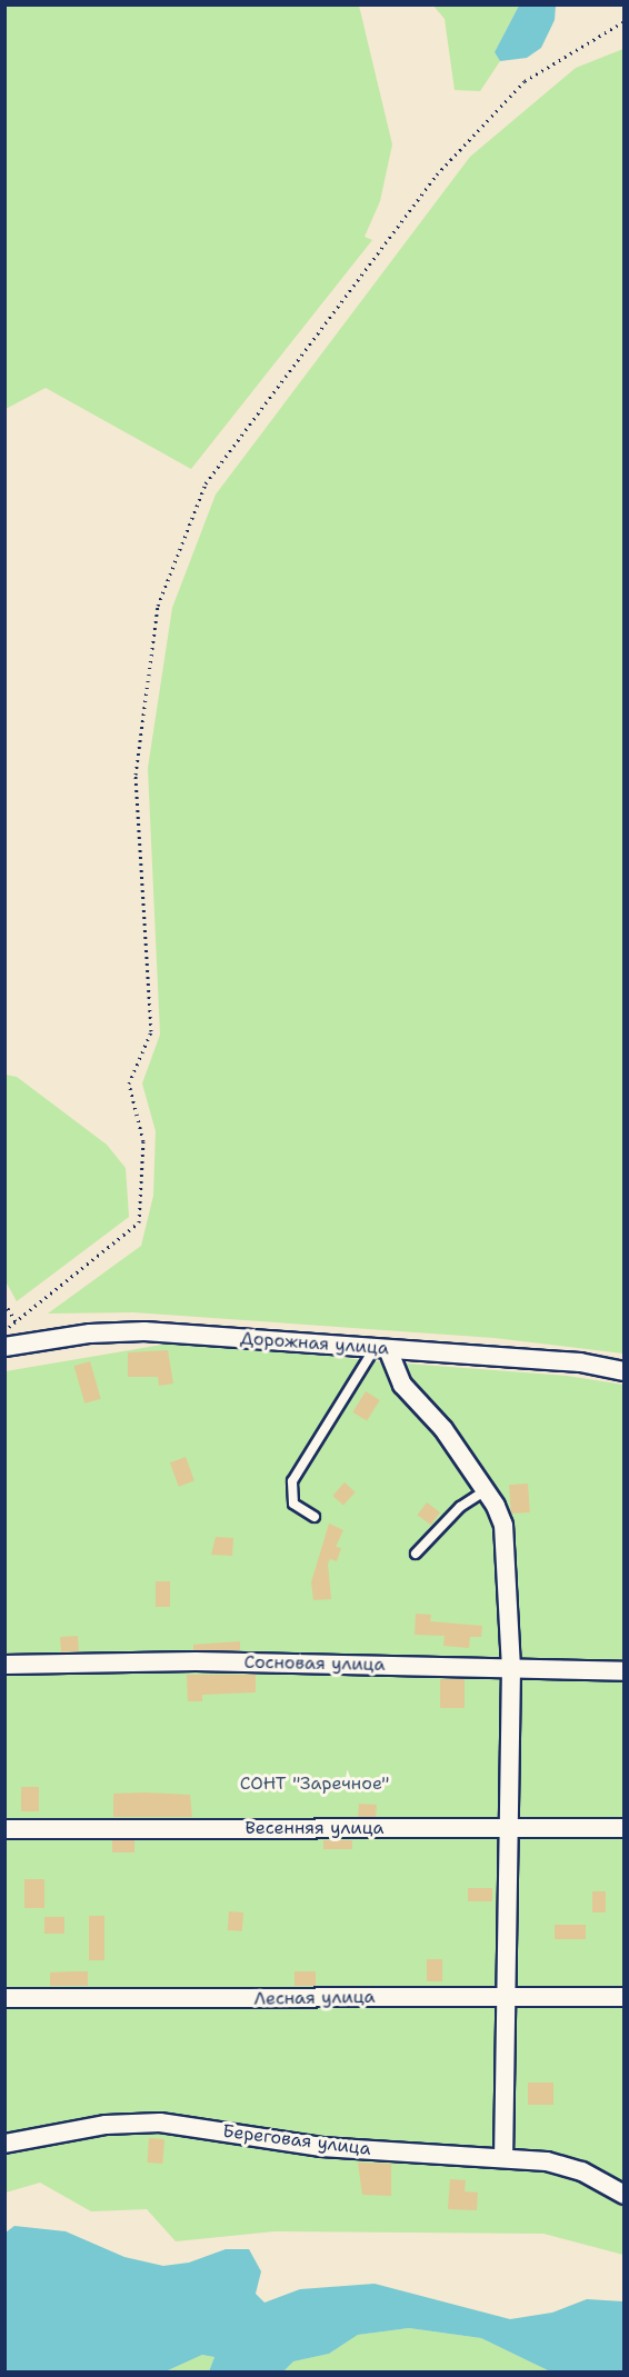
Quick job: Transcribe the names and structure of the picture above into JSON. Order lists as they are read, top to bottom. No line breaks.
{"streets":{"street":["Дорожная улица","Сосновая улица","Весенняя улица","Лесная улица","Береговая улица"]},"parks":["СОНТ \"Заречное\""]}
